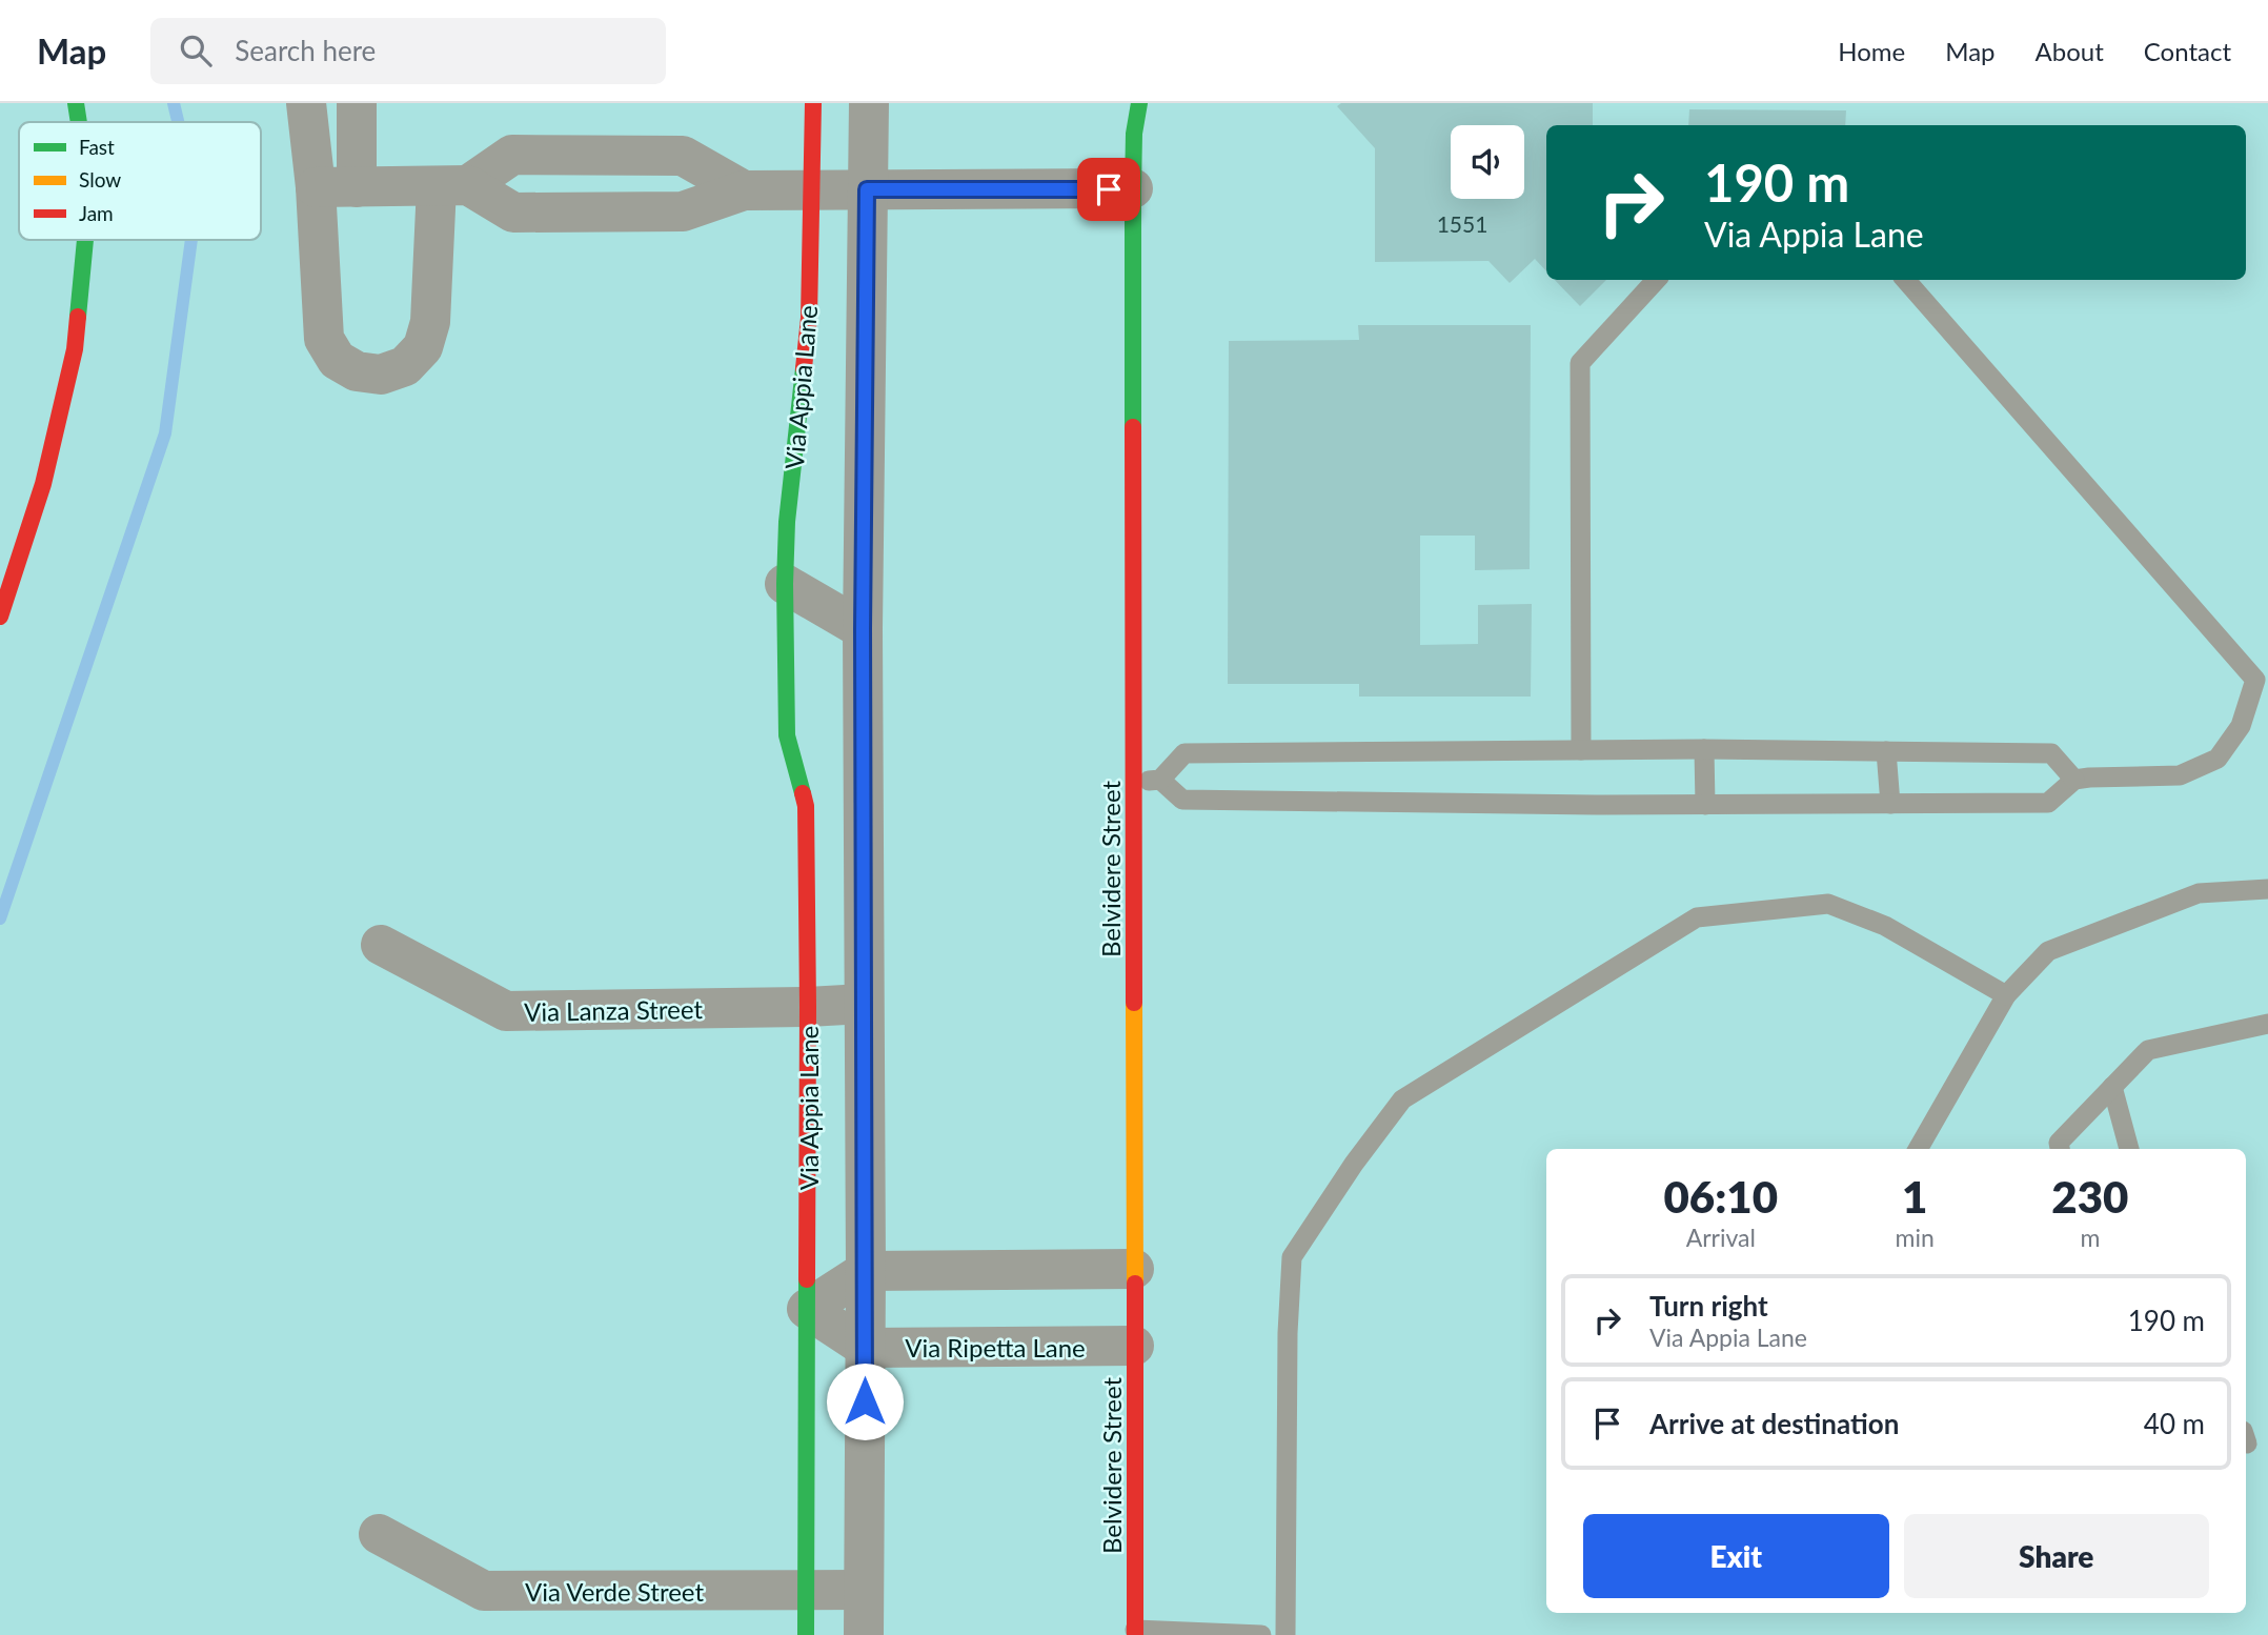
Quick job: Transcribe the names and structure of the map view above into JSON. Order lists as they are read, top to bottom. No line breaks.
{"streets":{"street":["Via Appia Lane","Belvidere Street","Via Lanza Street","Via Ripetta Lane","Via Verde Street"]},"crossings":[["Via Appia Lane","Via Lanza Street"],["Via Appia Lane","Via Verde Street"],["Belvidere Street","Via Ripetta Lane"]],"house_numbers":["1551"],"legend":["Fast","Slow","Jam"],"page":{"header":"Map","search":"Search here","nav":["Home","Map","About","Contact"],"turn":["190 m","Via Appia Lane"],"eta":["06:10","Arrival","1","min","230","m"],"list":[{"name":"Turn right","note":"Via Appia Lane","value":"190 m"},{"name":"Arrive at destination","value":"40 m"}],"buttons":["Exit","Share"]}}
